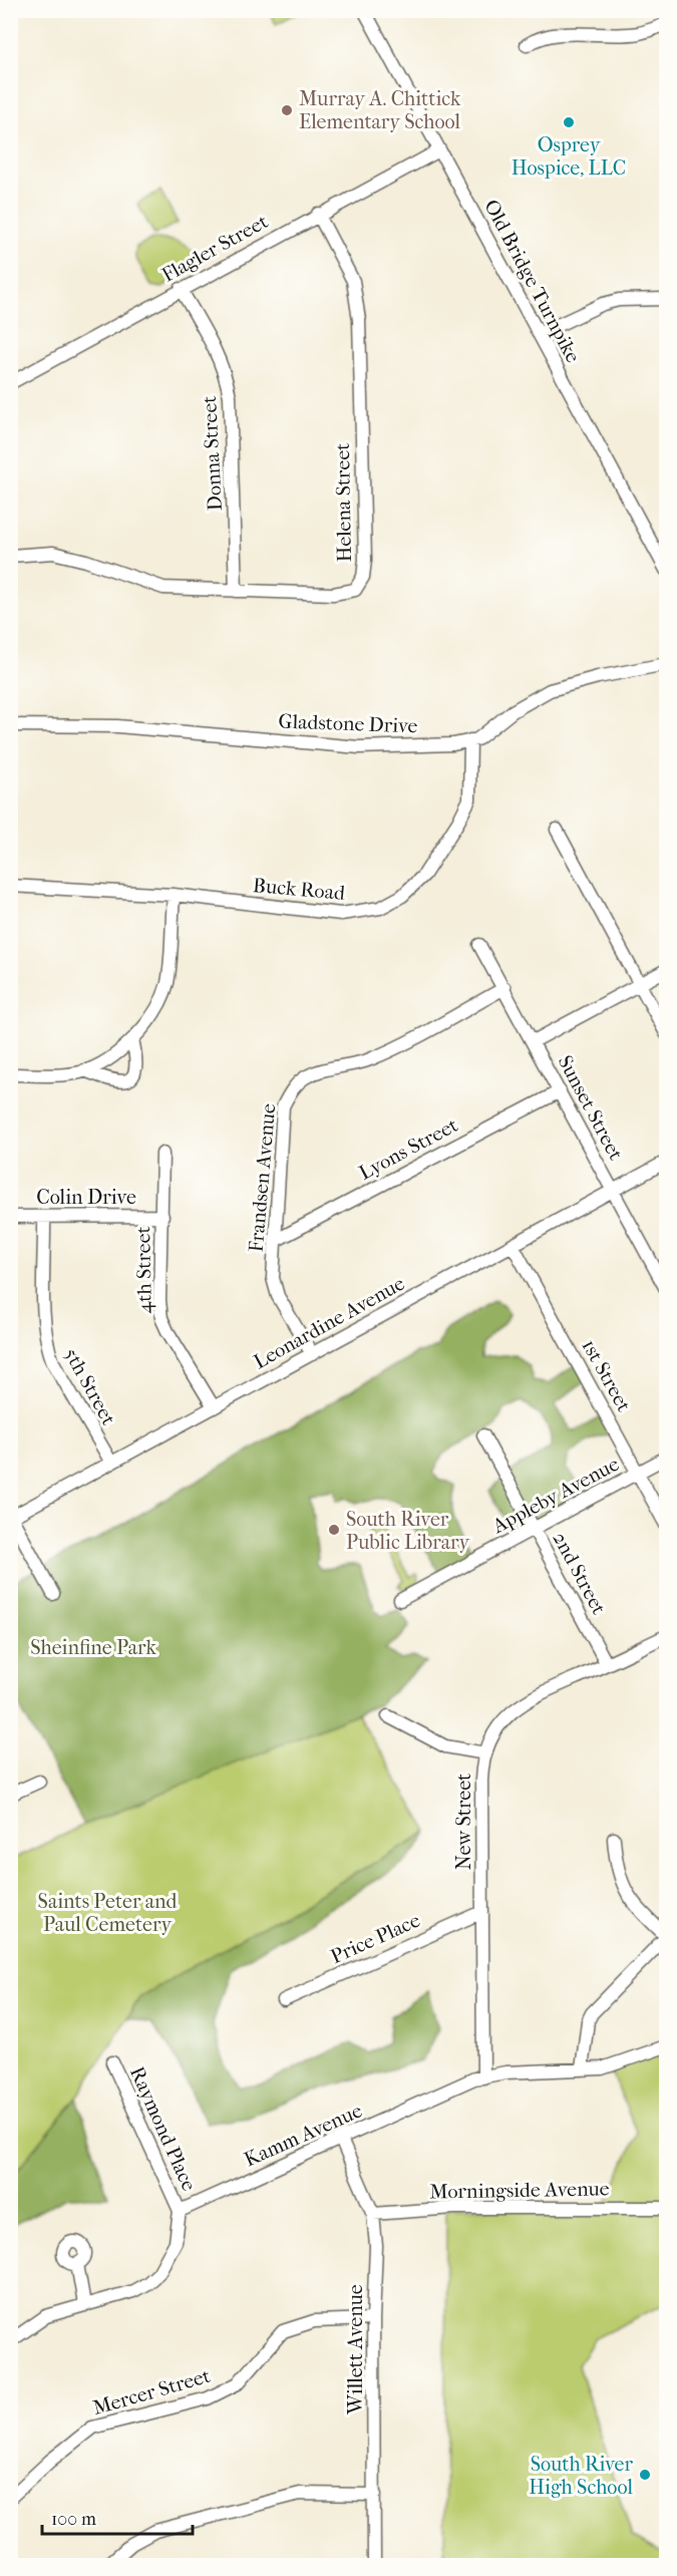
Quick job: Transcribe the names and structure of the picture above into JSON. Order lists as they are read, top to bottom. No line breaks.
{"streets":{"street":["Flagler Street","Old Bridge Turnpike","Donna Street","Helena Street","Gladstone Drive","Buck Road","Sunset Street","Lyons Street","Frandsen Avenue","Colin Drive","4th Street","Leonardine Avenue","1st Street","5th Street","Appleby Avenue","2nd Street","New Street","Price Place","Raymond Place","Kamm Avenue","Morningside Avenue","Willett Avenue","Mercer Street"]},"crossings":[["Flagler Street","Old Bridge Turnpike"],["Flagler Street","Donna Street"],["Flagler Street","Helena Street"],["Donna Street","Helena Street"],["Gladstone Drive","Buck Road"],["Sunset Street","Lyons Street"],["Sunset Street","Frandsen Avenue"],["Sunset Street","Leonardine Avenue"],["Lyons Street","Frandsen Avenue"],["Frandsen Avenue","Leonardine Avenue"],["Colin Drive","4th Street"],["Colin Drive","5th Street"],["4th Street","Leonardine Avenue"],["Leonardine Avenue","1st Street"],["Leonardine Avenue","5th Street"],["1st Street","Appleby Avenue"],["Appleby Avenue","2nd Street"],["2nd Street","New Street"],["New Street","Price Place"],["New Street","Kamm Avenue"],["Raymond Place","Kamm Avenue"],["Kamm Avenue","Willett Avenue"],["Morningside Avenue","Willett Avenue"],["Willett Avenue","Mercer Street"]],"parks":["Sheinfine Park","Saints Peter and Paul Cemetery"],"places":["Murray A. Chittick Elementary School","Osprey Hospice, LLC","South River Public Library","South River High School"],"scale_bar":"100 m"}
